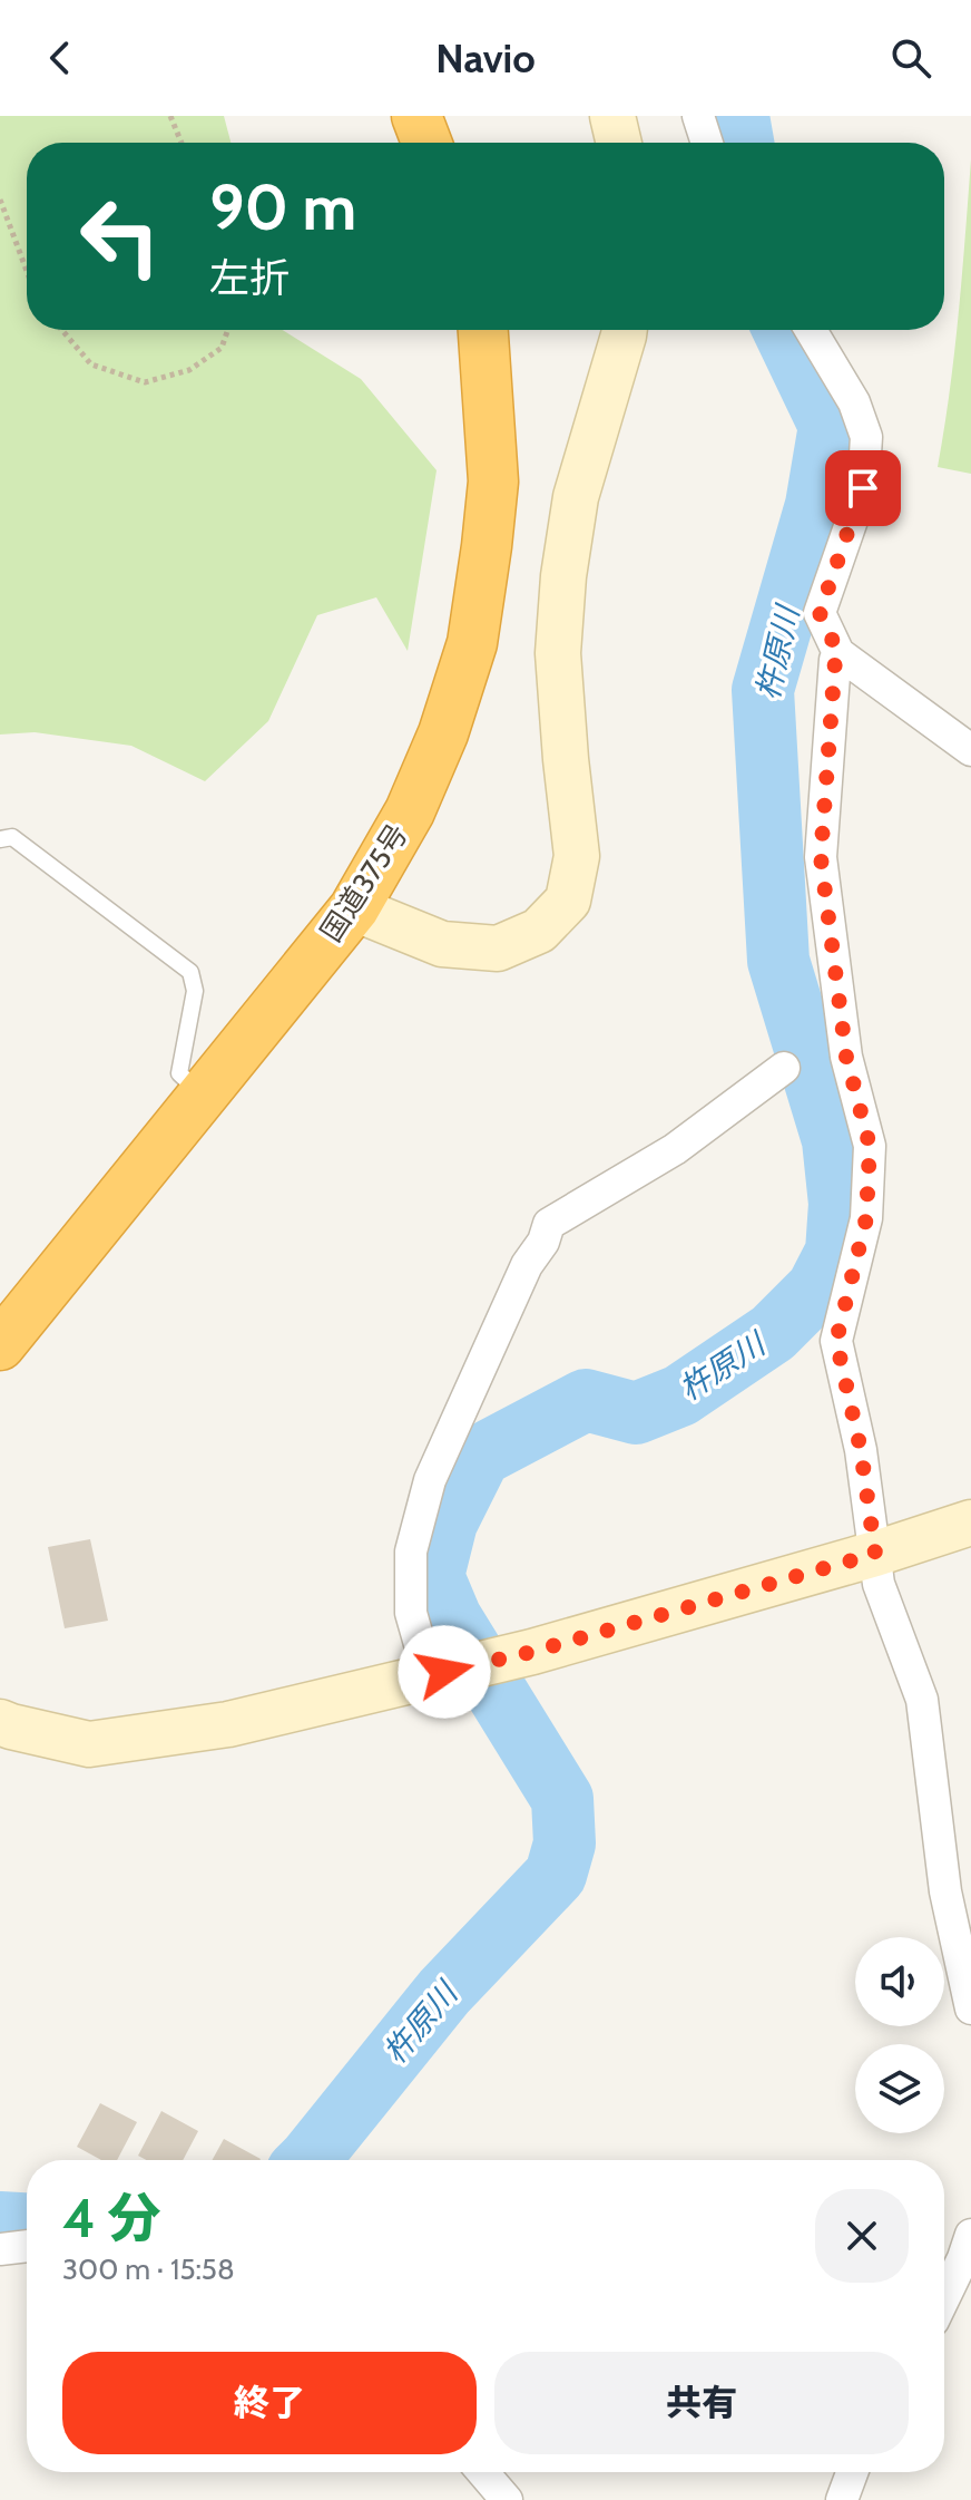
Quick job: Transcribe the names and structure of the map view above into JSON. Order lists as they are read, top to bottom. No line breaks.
{"streets":{"highway":["国道375号"]},"water":["杵原川"],"page":{"header":"Navio","turn":["90 m","左折"],"heading":["4 分","300 m · 15:58"],"buttons":["終了","共有"]}}
